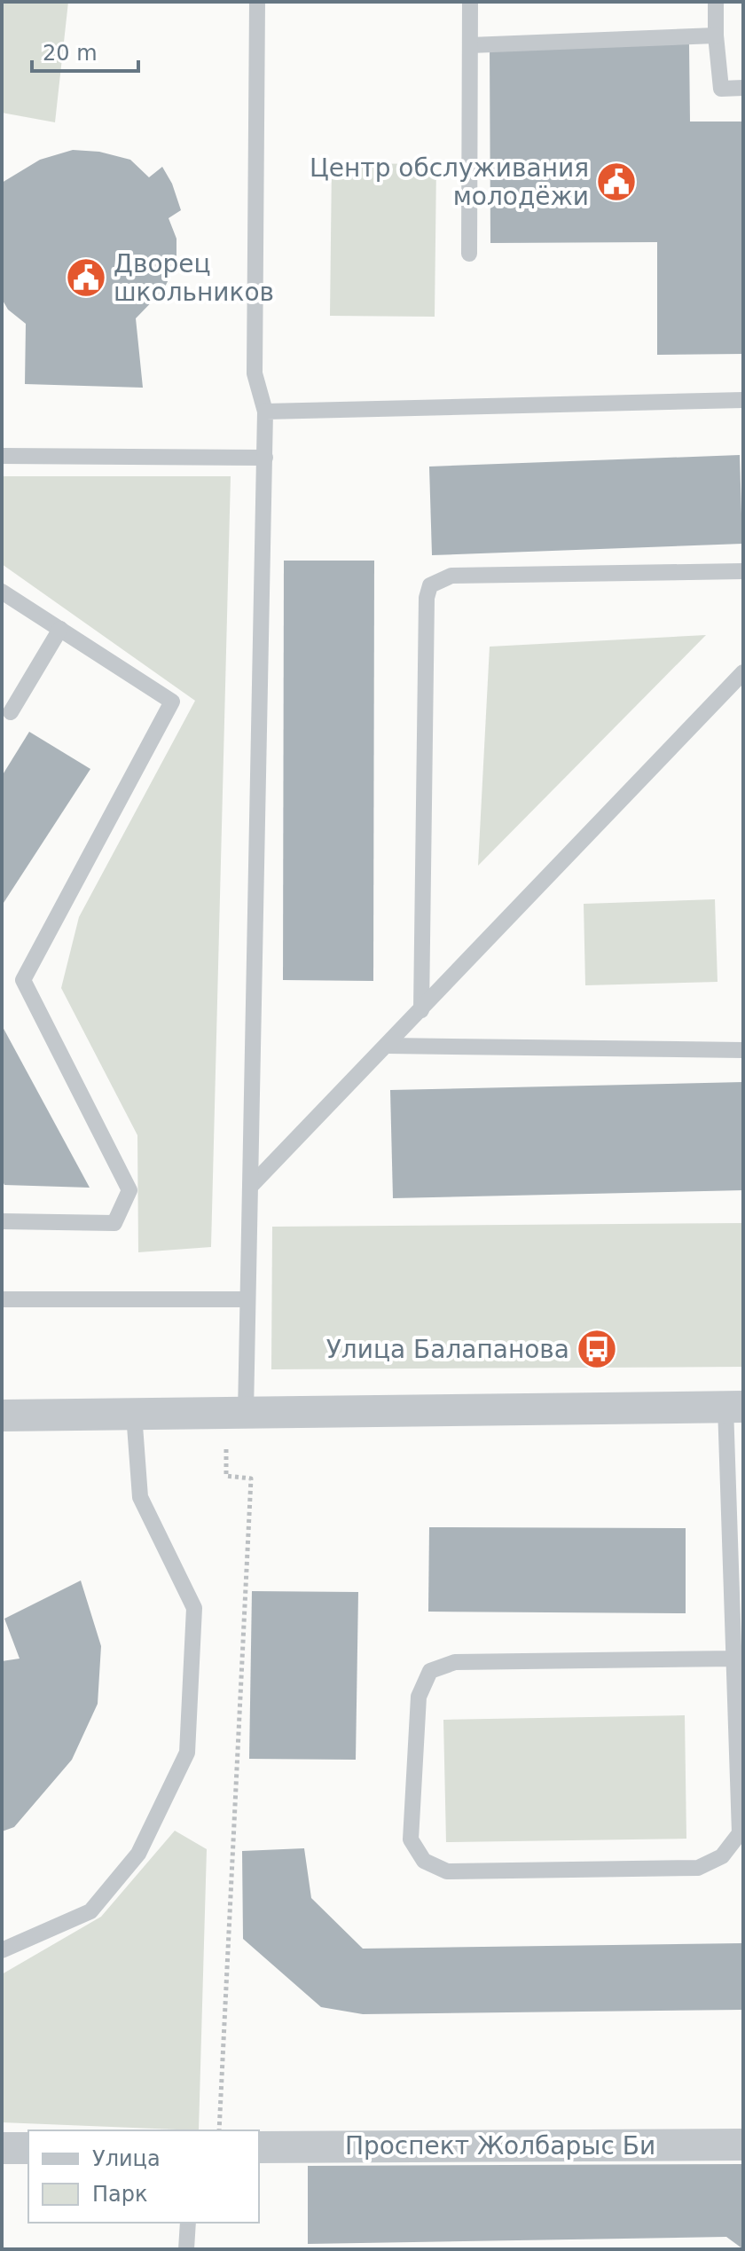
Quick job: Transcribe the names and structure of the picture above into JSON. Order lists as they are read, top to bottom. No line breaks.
{"streets":{"street":["Проспект Жолбарыс Би"]},"places":{"public building":["Центр обслуживания молодёжи","Дворец школьников"],"bus stop":["Улица Балапанова"]},"legend":["Улица","Парк"],"scale_bar":"20 m"}
